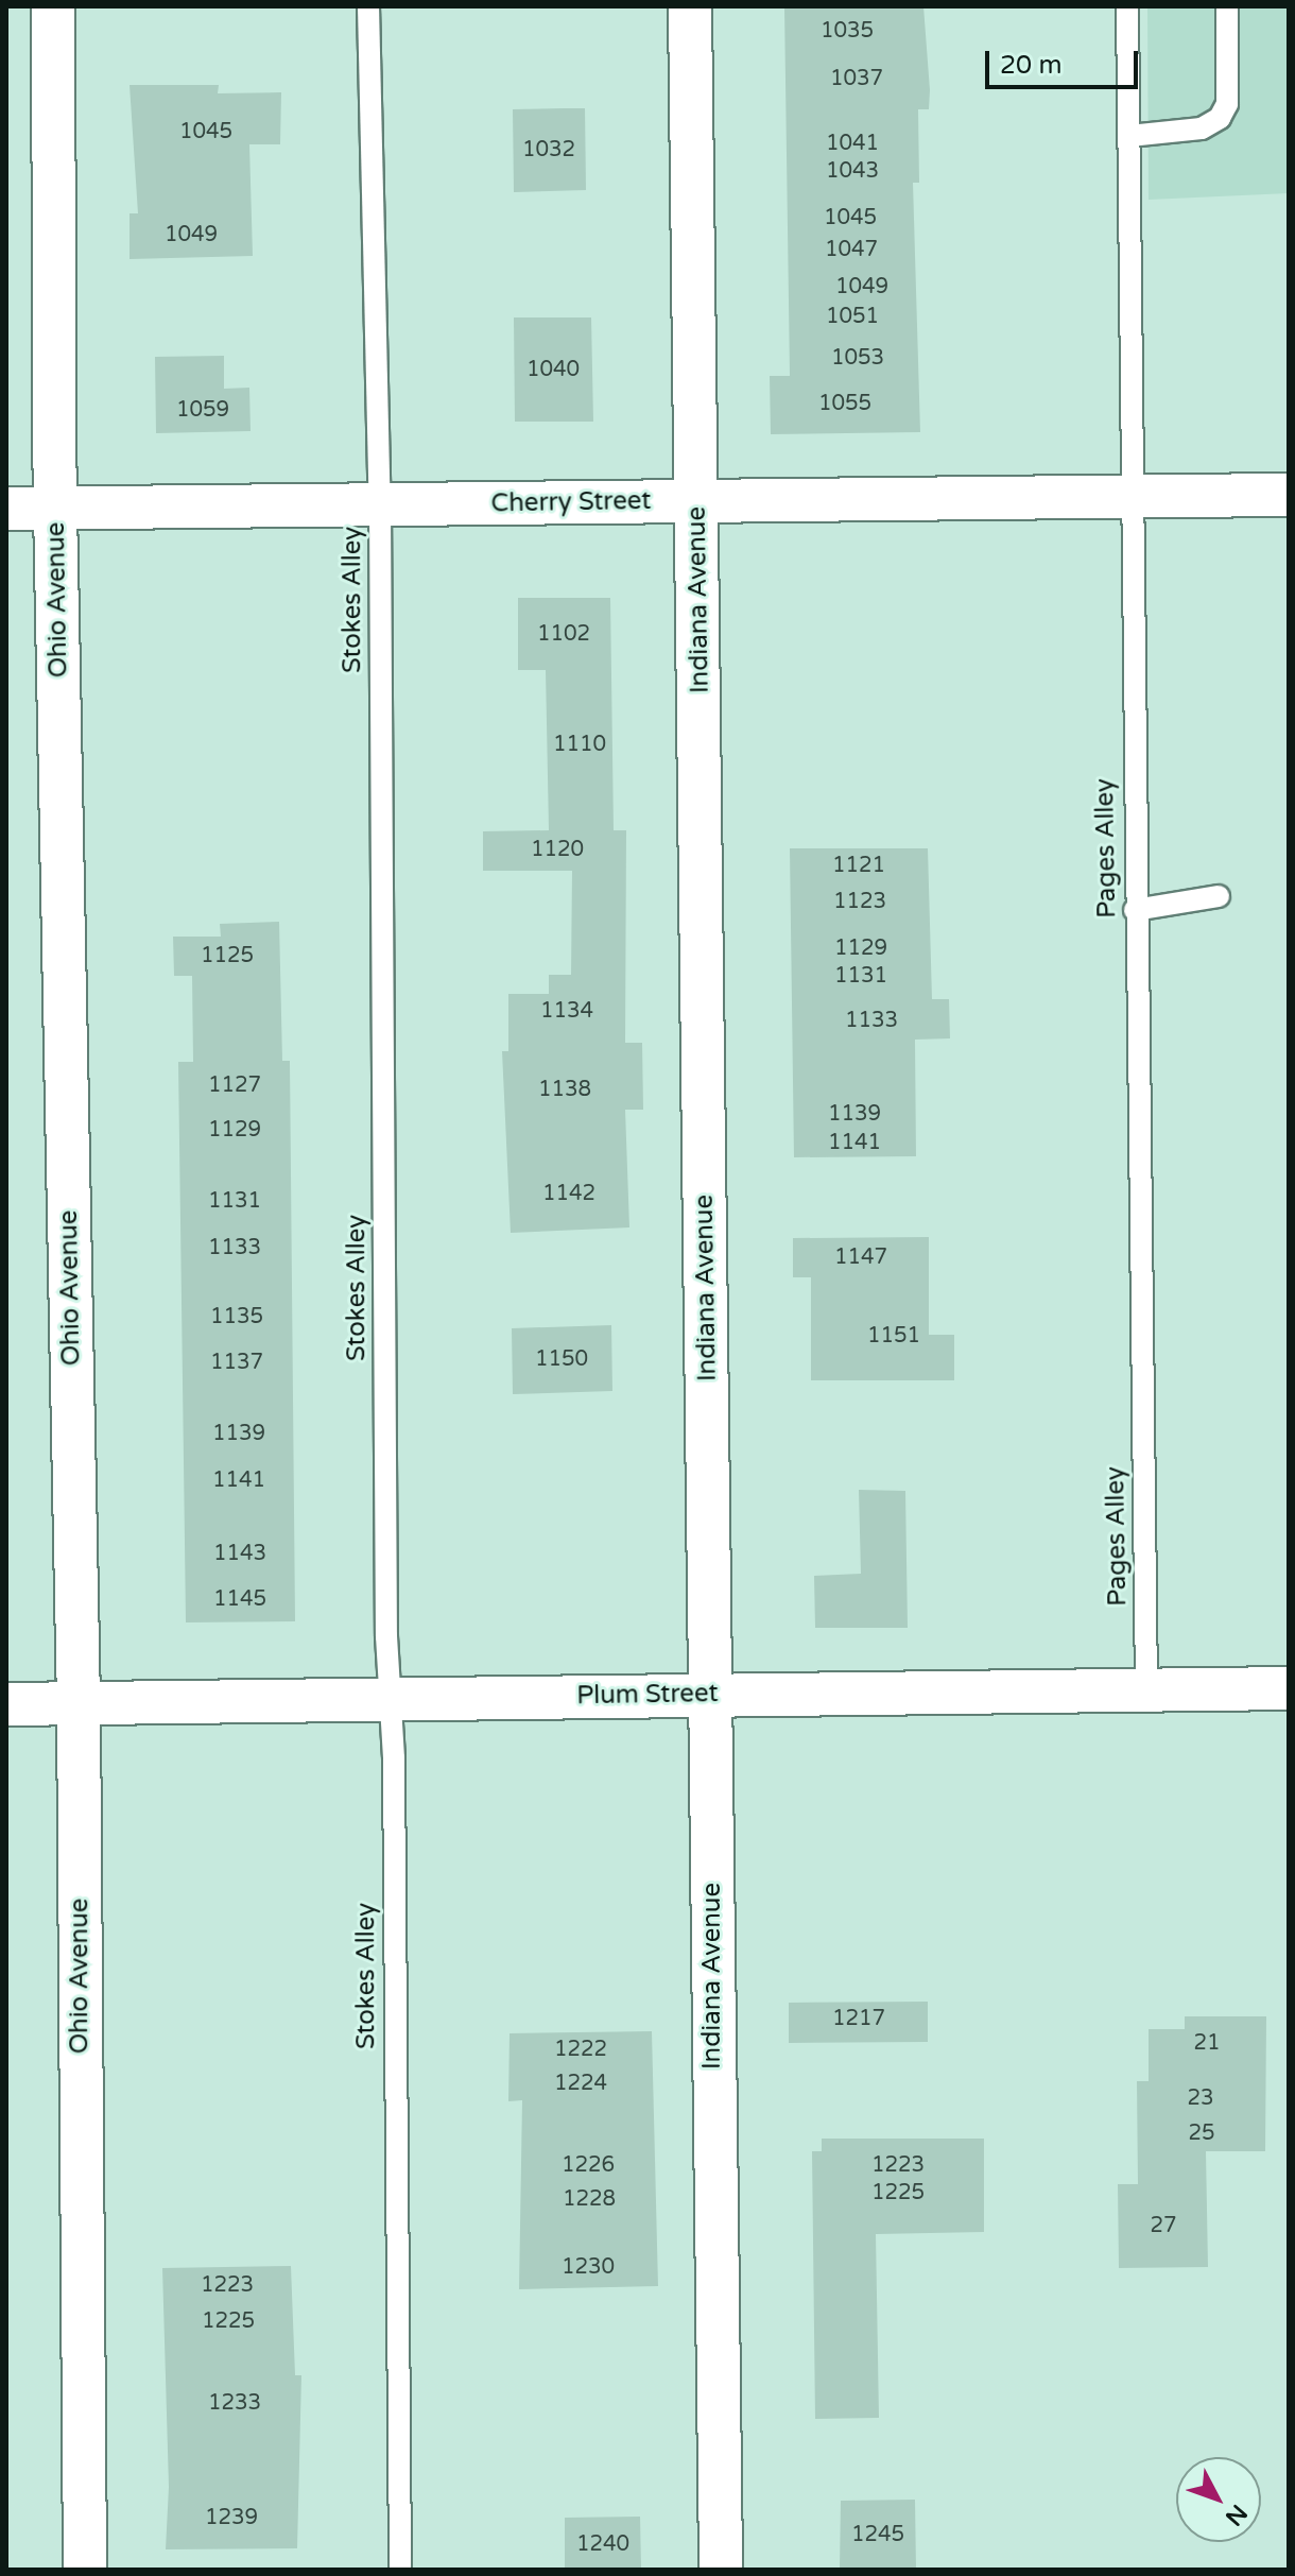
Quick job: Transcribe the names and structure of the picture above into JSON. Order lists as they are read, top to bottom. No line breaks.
{"streets":{"street":["Cherry Street","Ohio Avenue","Indiana Avenue","Plum Street"],"lane":["Stokes Alley","Pages Alley"]},"crossings":[["Cherry Street","Ohio Avenue"],["Cherry Street","Stokes Alley"],["Cherry Street","Indiana Avenue"],["Cherry Street","Pages Alley"],["Ohio Avenue","Plum Street"],["Stokes Alley","Plum Street"],["Indiana Avenue","Plum Street"],["Pages Alley","Plum Street"]],"house_numbers":["1035","1037","1045","1041","1032","1043","1045","1049","1047","1049","1051","1053","1040","1055","1059","1102","1110","1120","1121","1123","1129","1125","1131","1134","1133","1127","1138","1139","1129","1141","1142","1131","1133","1147","1135","1151","1150","1137","1139","1141","1143","1145","1217","21","1222","1224","23","25","1226","1223","1225","1228","27","1230","1223","1225","1233","1239","1245","1240"],"scale_bar":"20 m","north":"bottom right"}
